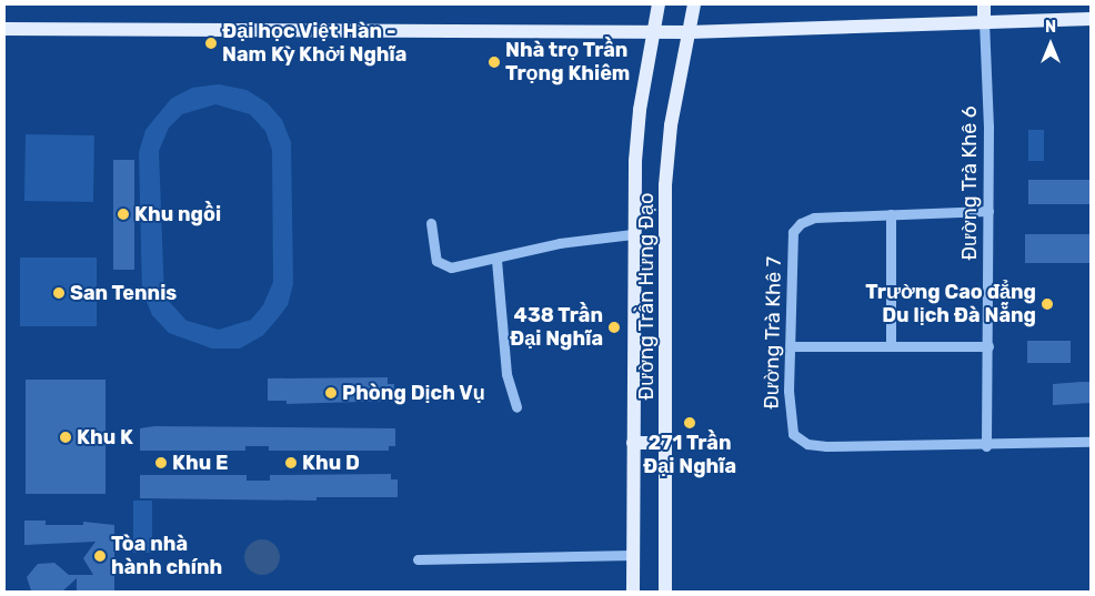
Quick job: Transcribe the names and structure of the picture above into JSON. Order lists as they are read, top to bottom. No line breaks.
{"streets":{"main road":["Đường Trần Hưng Đạo"],"street":["Đường Trà Khê 6","Đường Trà Khê 7"]},"crossings":[["Đường Trà Khê 6","Đường Trà Khê 7"]],"places":["Đại học Việt Hàn - Nam Kỳ Khởi Nghĩa","Nhà trọ Trần Trọng Khiêm","Khu ngồi","San Tennis","Trường Cao đẳng Du lịch Đà Nẵng","438 Trần Đại Nghĩa","Phòng Dịch Vụ","271 Trần Đại Nghĩa","Khu K","Khu E","Khu D","Tòa nhà hành chính"],"north":"top"}
